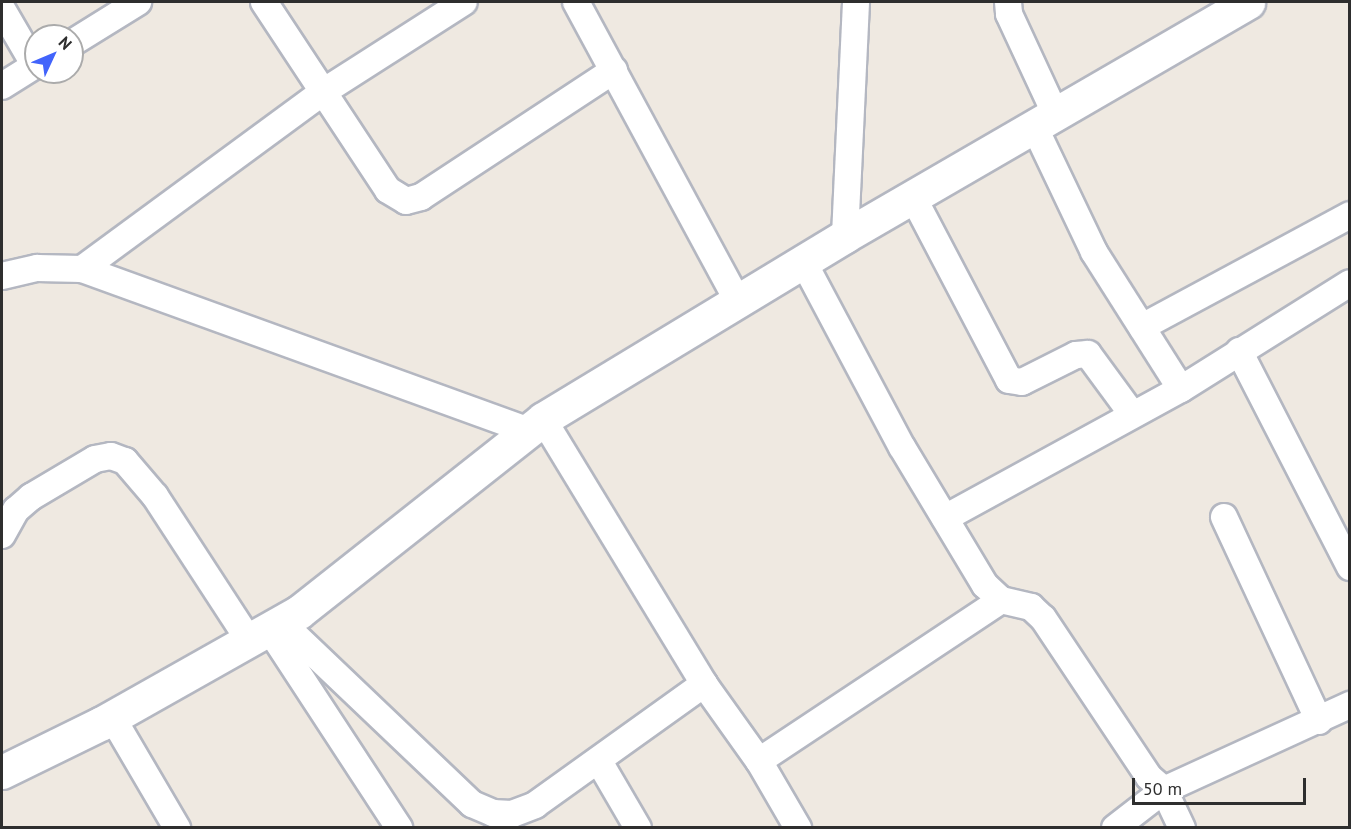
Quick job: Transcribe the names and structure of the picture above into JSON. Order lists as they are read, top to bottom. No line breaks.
{"scale_bar":"50 m","north":"top right"}
